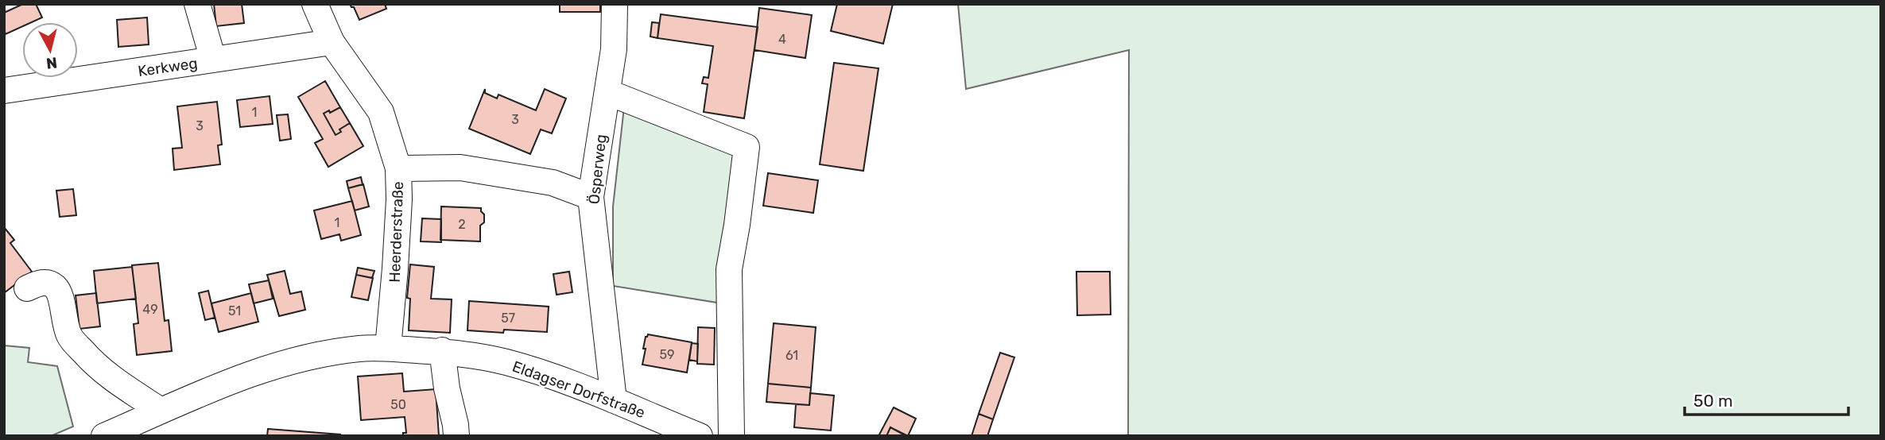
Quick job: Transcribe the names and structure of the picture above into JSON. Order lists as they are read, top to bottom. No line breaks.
{"streets":{"street":["Kerkweg","Ösperweg","Heerderstraße","Eldagser Dorfstraße"]},"crossings":[["Kerkweg","Heerderstraße"],["Ösperweg","Eldagser Dorfstraße"],["Heerderstraße","Eldagser Dorfstraße"]],"house_numbers":["4","1","3","3","1","2","49","51","57","59","61","50"],"scale_bar":"50 m","north":"bottom"}
